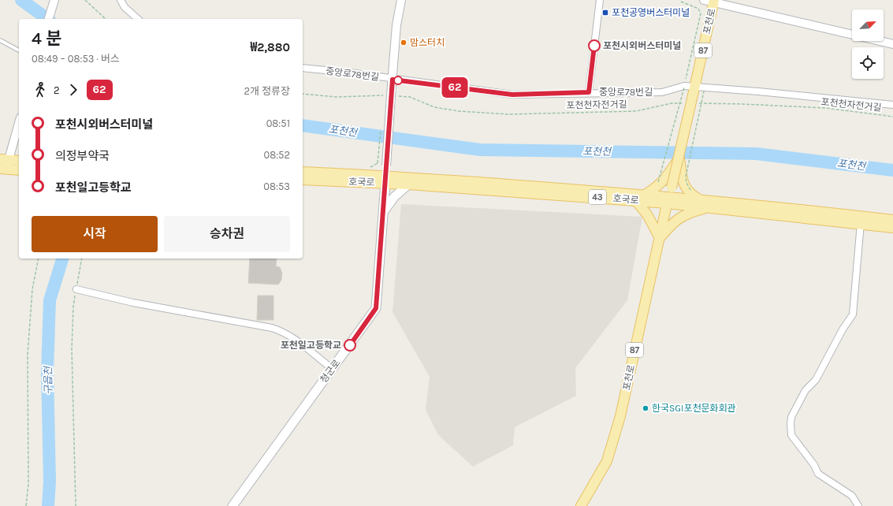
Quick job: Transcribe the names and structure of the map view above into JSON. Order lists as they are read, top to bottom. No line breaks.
{"streets":{"main road":["포천로","87","호국로","43","청군로"],"street":["중앙로78번길"],"path":["포천천자전거길"]},"crossings":[["포천로","87"],["포천로","중앙로78번길"],["포천로","포천천자전거길"],["포천로","호국로"],["87","포천천자전거길"],["호국로","청군로"]],"water":["포천천","구읍천"],"places":{"transit":["포천공영버스터미널"],"other":["맘스터치","포천시외버스터미널","포천일고등학교","한국SGI포천문화회관"]},"lines":["bus line 62"],"north":"top right","page":{"on_map":"62","heading":["4 분","08:49 – 08:53 · 버스","₩2,880"],"legs":["2","62","2개 정류장"],"list":[{"name":"포천시외버스터미널","value":"08:51"},{"name":"의정부약국","value":"08:52"},{"name":"포천일고등학교","value":"08:53"}],"buttons":["시작","승차권"]}}
